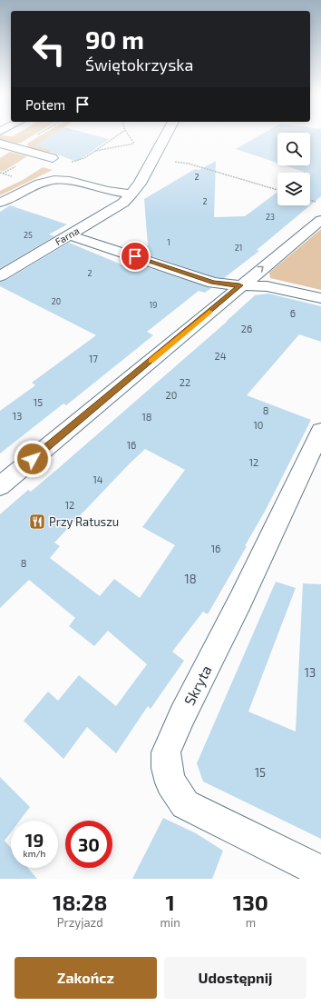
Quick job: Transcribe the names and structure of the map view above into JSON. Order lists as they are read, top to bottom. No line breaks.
{"streets":{"street":["Farna","Skryta"]},"places":{"restaurant":["Przy Ratuszu"]},"house_numbers":["2","2","23","25","1","21","2","20","19","6","26","24","17","22","20","15","8","13","18","10","16","12","14","12","16","8","18","13","15"],"page":{"turn":["90 m","Świętokrzyska"],"then":"Potem","speed":"19 km/h","limit":"30","eta":["18:28","Przyjazd","1","min","130","m"],"buttons":["Zakończ","Udostępnij"]}}
